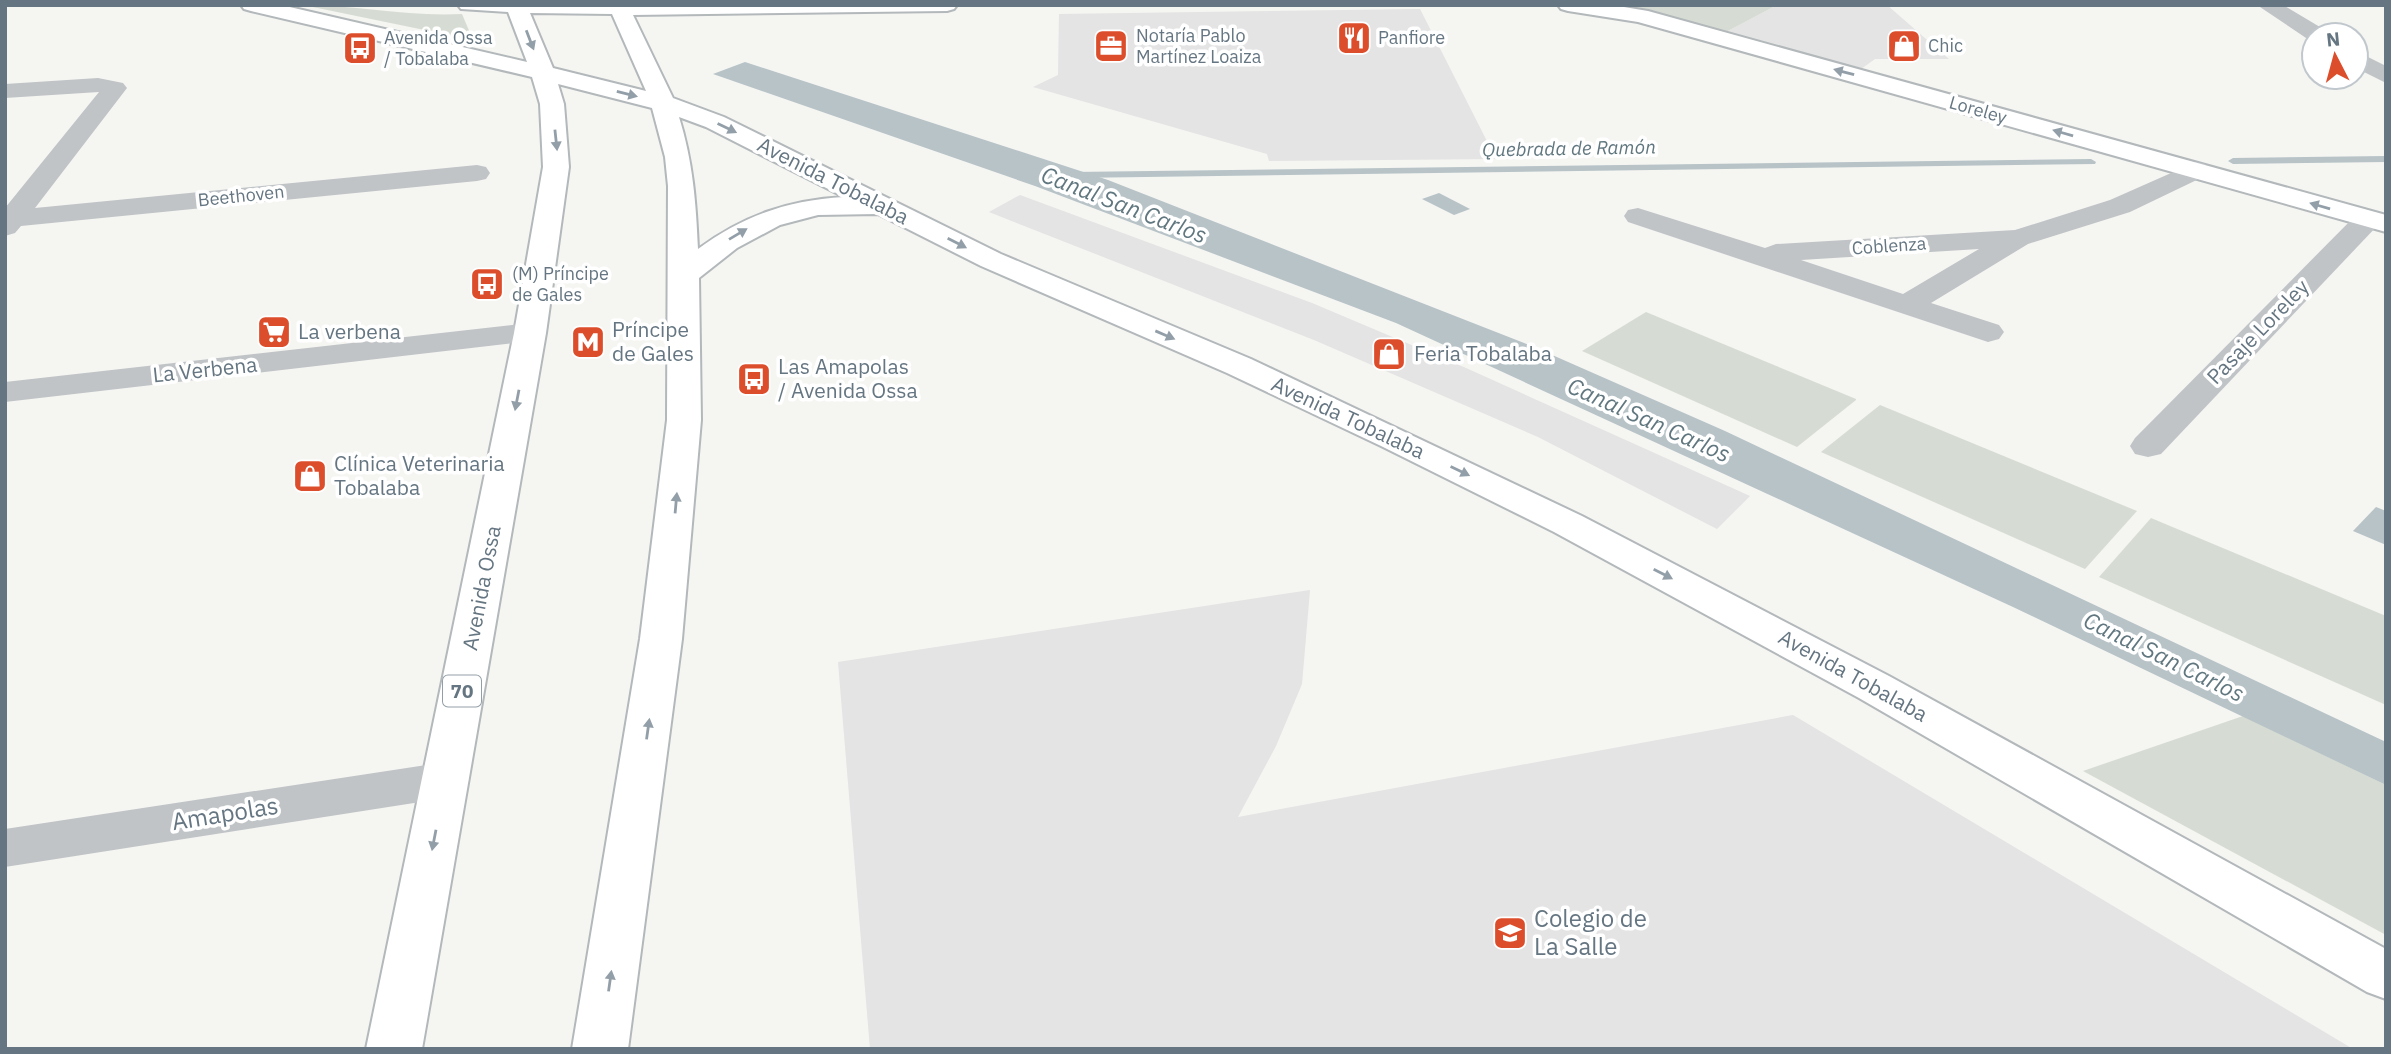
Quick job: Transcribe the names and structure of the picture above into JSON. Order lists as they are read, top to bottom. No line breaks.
{"streets":{"main road":["Loreley","Avenida Tobalaba","Avenida Ossa","70"],"street":["Beethoven","Coblenza","Pasaje Loreley","La Verbena","Amapolas"]},"crossings":[["Loreley","Coblenza"],["Loreley","Pasaje Loreley"],["Avenida Tobalaba","Avenida Ossa"],["La Verbena","Avenida Ossa"],["Avenida Ossa","Amapolas"]],"one_way":["Loreley","Avenida Tobalaba"],"water":["Quebrada de Ramón","Canal San Carlos"],"places":{"restaurant":["Panfiore"],"office":["Notaría Pablo Martínez Loaiza"],"shop":["Chic","Feria Tobalaba","Clínica Veterinaria Tobalaba"],"bus stop":["Avenida Ossa / Tobalaba","(M) Príncipe de Gales","Las Amapolas / Avenida Ossa"],"supermarket":["La verbena"],"metro station":["Príncipe de Gales"],"school or university":["Colegio de La Salle"]},"north":"top"}
